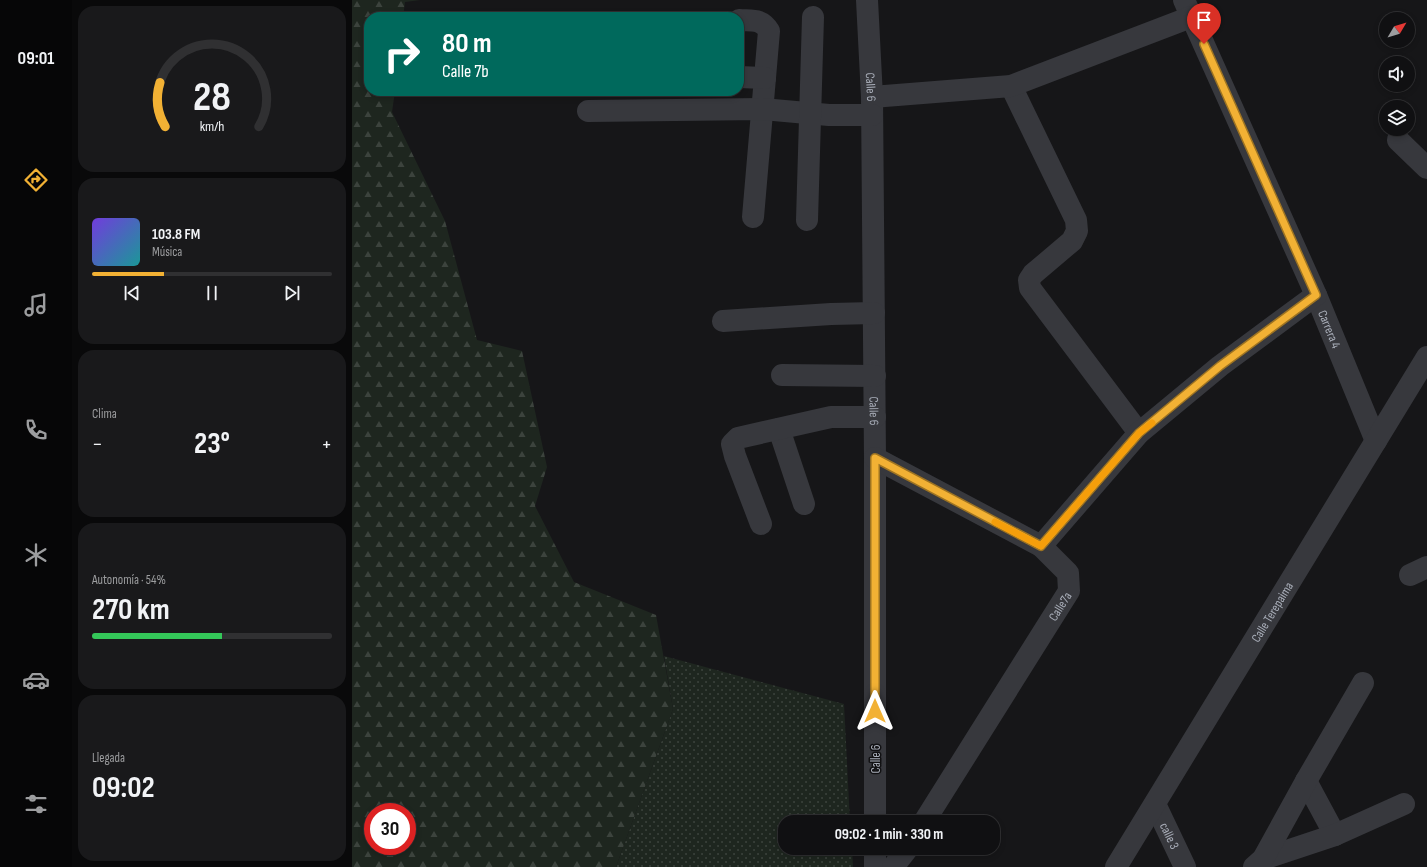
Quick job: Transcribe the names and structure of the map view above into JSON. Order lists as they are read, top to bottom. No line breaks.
{"streets":{"street":["Calle 6","Carrera 4","Calle7a","Calle Terepaima","calle 3"]},"crossings":[["Calle 6","Calle7a"],["Carrera 4","Calle Terepaima"],["Calle Terepaima","calle 3"]],"north":"top right","page":{"tabs":"09:01","turn":["80 m","Calle 7b"],"song":["103.8 FM","Música"],"tile":["Clima",["Autonomía · 54%","270 km"],["Llegada","09:02"]],"heat":["−","23°","+"],"limit":"30","trip":"09:02 · 1 min · 330 m","gauge":["28","km/h"]}}
